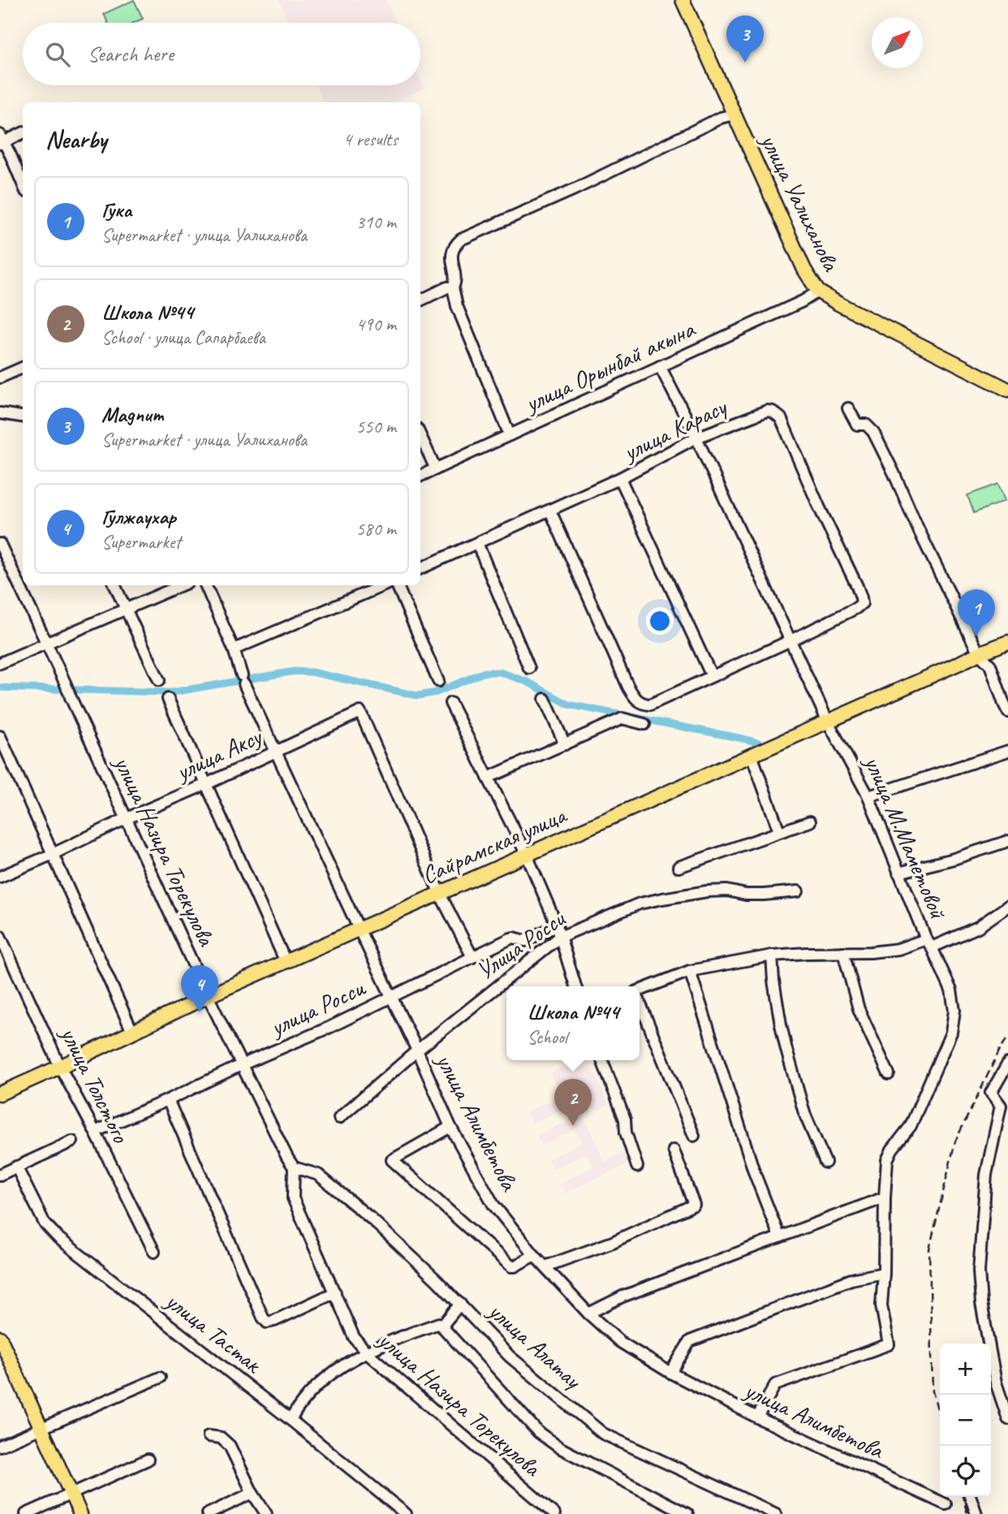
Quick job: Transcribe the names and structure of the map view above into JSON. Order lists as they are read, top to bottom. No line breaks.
{"streets":{"main road":["улица Уалиханова","Сайрамская улица"],"street":["улица Орынбай акына","улица Карасу","улица Аксу","улица М.Маметовой","улица Назира Торекулова","Улица Росси","улица Росси","улица Толстого","улица Алимбетова","улица Тастак","улица Алатау"]},"crossings":[["улица Уалиханова","улица Орынбай акына"],["улица Орынбай акына","улица М.Маметовой"],["улица Карасу","улица М.Маметовой"],["улица Аксу","Сайрамская улица"],["улица Аксу","улица Назира Торекулова"],["улица Аксу","улица Алимбетова"],["улица М.Маметовой","Сайрамская улица"],["улица М.Маметовой","улица Алимбетова"],["Сайрамская улица","улица Назира Торекулова"],["Сайрамская улица","улица Толстого"],["Сайрамская улица","улица Алимбетова"],["улица Назира Торекулова","улица Росси"],["улица Назира Торекулова","улица Алатау"],["Улица Росси","улица Алимбетова"],["улица Росси","улица Толстого"],["улица Росси","улица Алимбетова"]],"north":"top right","page":{"pins":["3","1","4","2"],"search":"Search here","heading":["Nearby","4 results"],"list":[{"mark":"1","name":"Гука","note":"Supermarket · улица Уалиханова","value":"310 m"},{"mark":"2","name":"Школа №44","note":"School · улица Сапарбаева","value":"490 m"},{"mark":"3","name":"Magnum","note":"Supermarket · улица Уалиханова","value":"550 m"},{"mark":"4","name":"Гулжаухар","note":"Supermarket","value":"580 m"}],"popup":["Школа №44","School"],"map_buttons":["+","−"]}}
